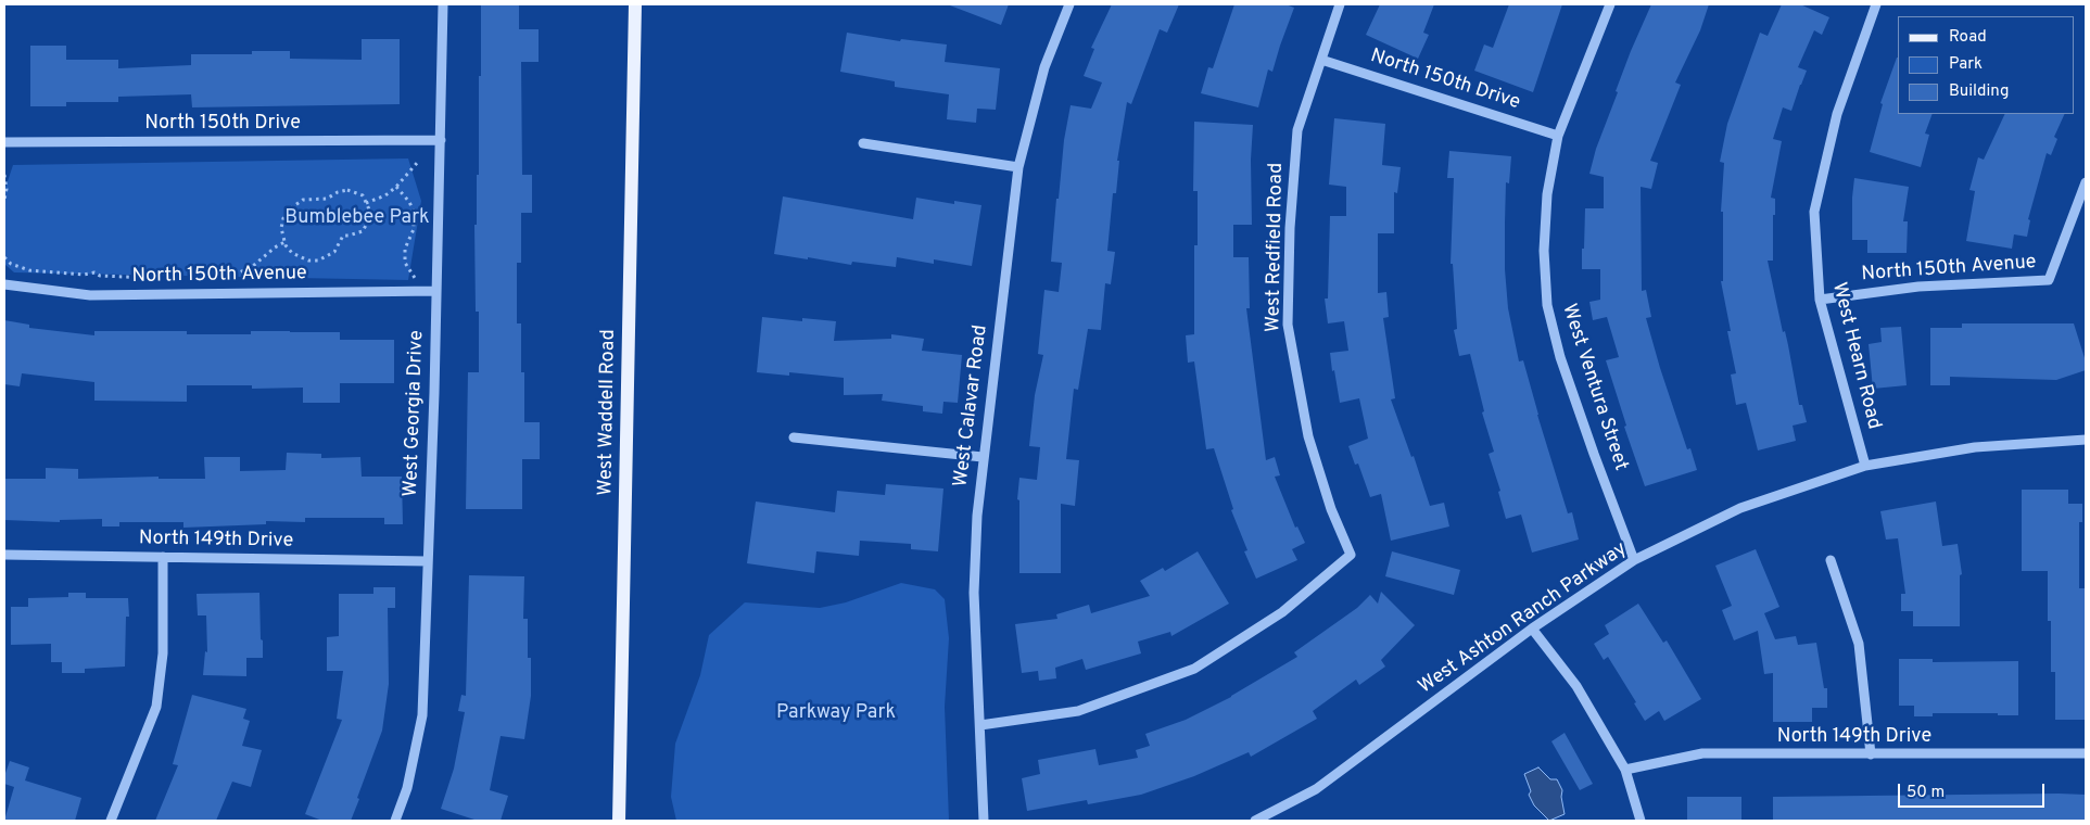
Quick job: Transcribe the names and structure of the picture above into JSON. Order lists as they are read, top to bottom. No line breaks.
{"streets":{"main road":["West Waddell Road"],"street":["North 150th Drive","West Redfield Road","North 150th Avenue","West Hearn Road","West Ventura Street","West Calavar Road","West Georgia Drive","North 149th Drive","West Ashton Ranch Parkway"]},"crossings":[["North 150th Drive","West Redfield Road"],["North 150th Drive","West Ventura Street"],["North 150th Drive","West Georgia Drive"],["West Redfield Road","West Calavar Road"],["North 150th Avenue","West Hearn Road"],["North 150th Avenue","West Georgia Drive"],["West Hearn Road","West Ashton Ranch Parkway"],["West Ventura Street","West Ashton Ranch Parkway"],["West Georgia Drive","North 149th Drive"]],"parks":["Bumblebee Park","Parkway Park"],"legend":["Road","Park","Building"],"scale_bar":"50 m"}
